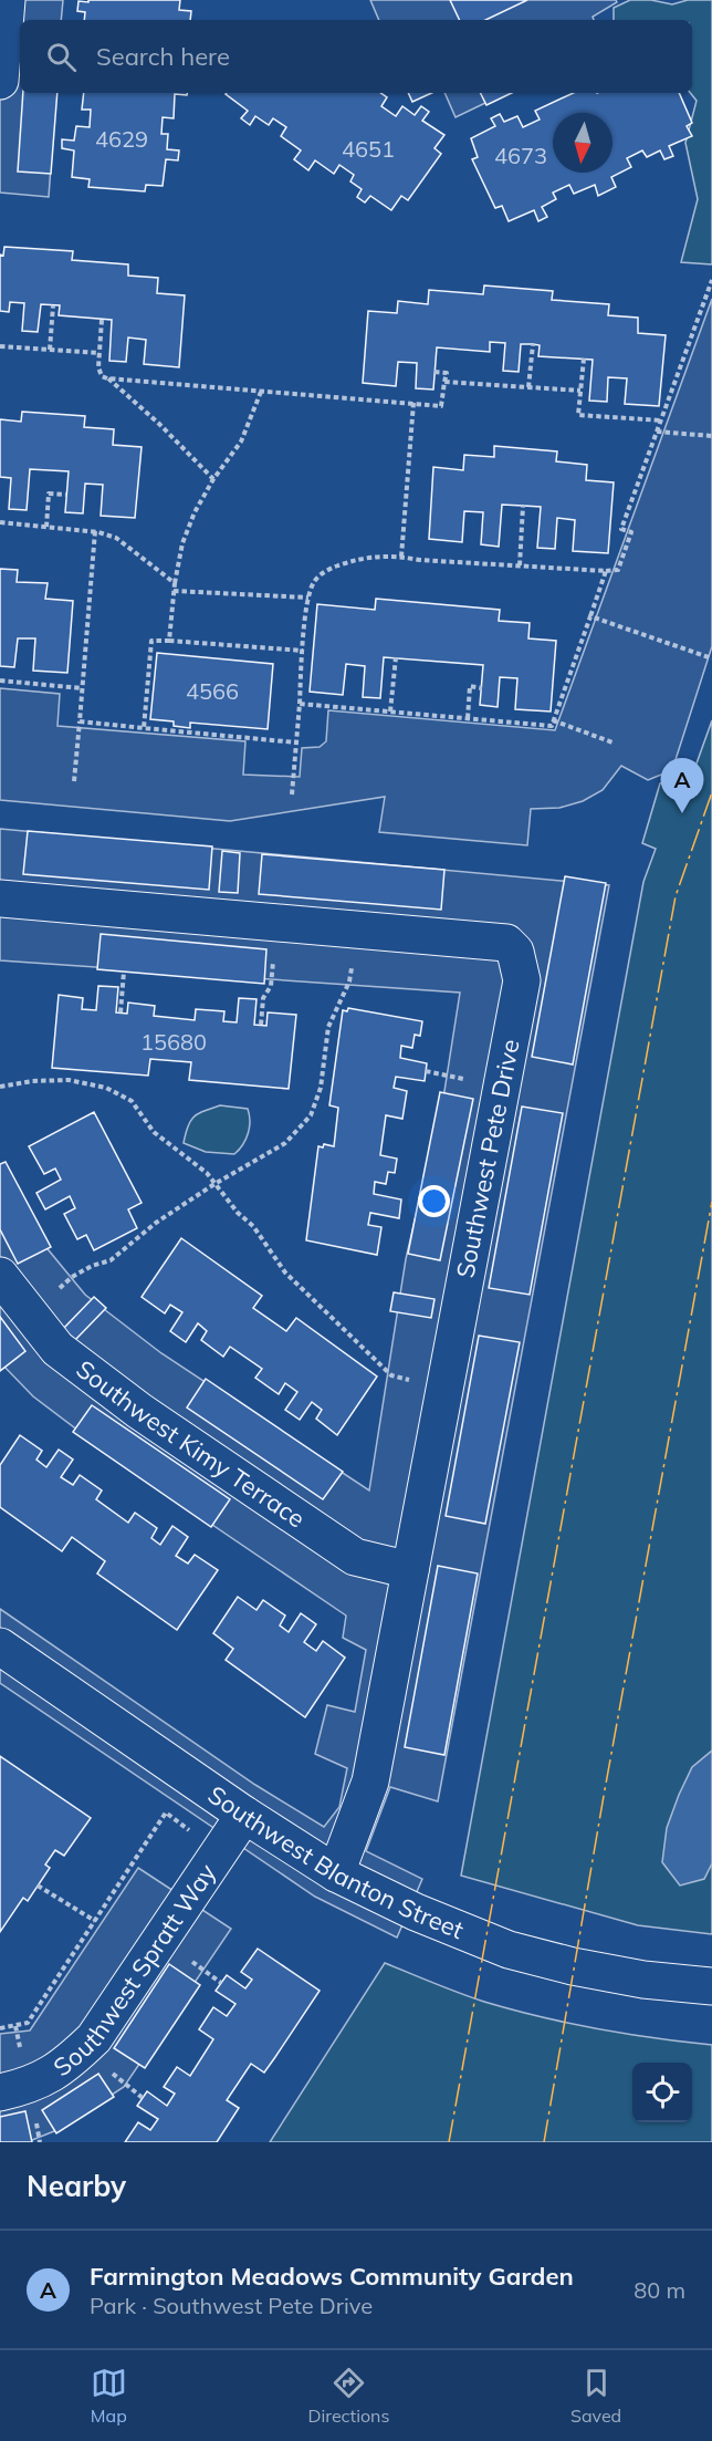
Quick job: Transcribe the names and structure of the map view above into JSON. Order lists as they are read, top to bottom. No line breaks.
{"streets":{"street":["Southwest Pete Drive","Southwest Kimy Terrace","Southwest Blanton Street","Southwest Spratt Way"]},"crossings":[["Southwest Pete Drive","Southwest Kimy Terrace"],["Southwest Pete Drive","Southwest Blanton Street"],["Southwest Blanton Street","Southwest Spratt Way"]],"house_numbers":["4629","4651","4673","4566","15680"],"north":"bottom","page":{"search":"Search here","pins":"A","heading":"Nearby","list":[{"mark":"A","name":"Farmington Meadows Community Garden","note":"Park · Southwest Pete Drive","value":"80 m"}],"nav":["Map","Directions","Saved"]}}
